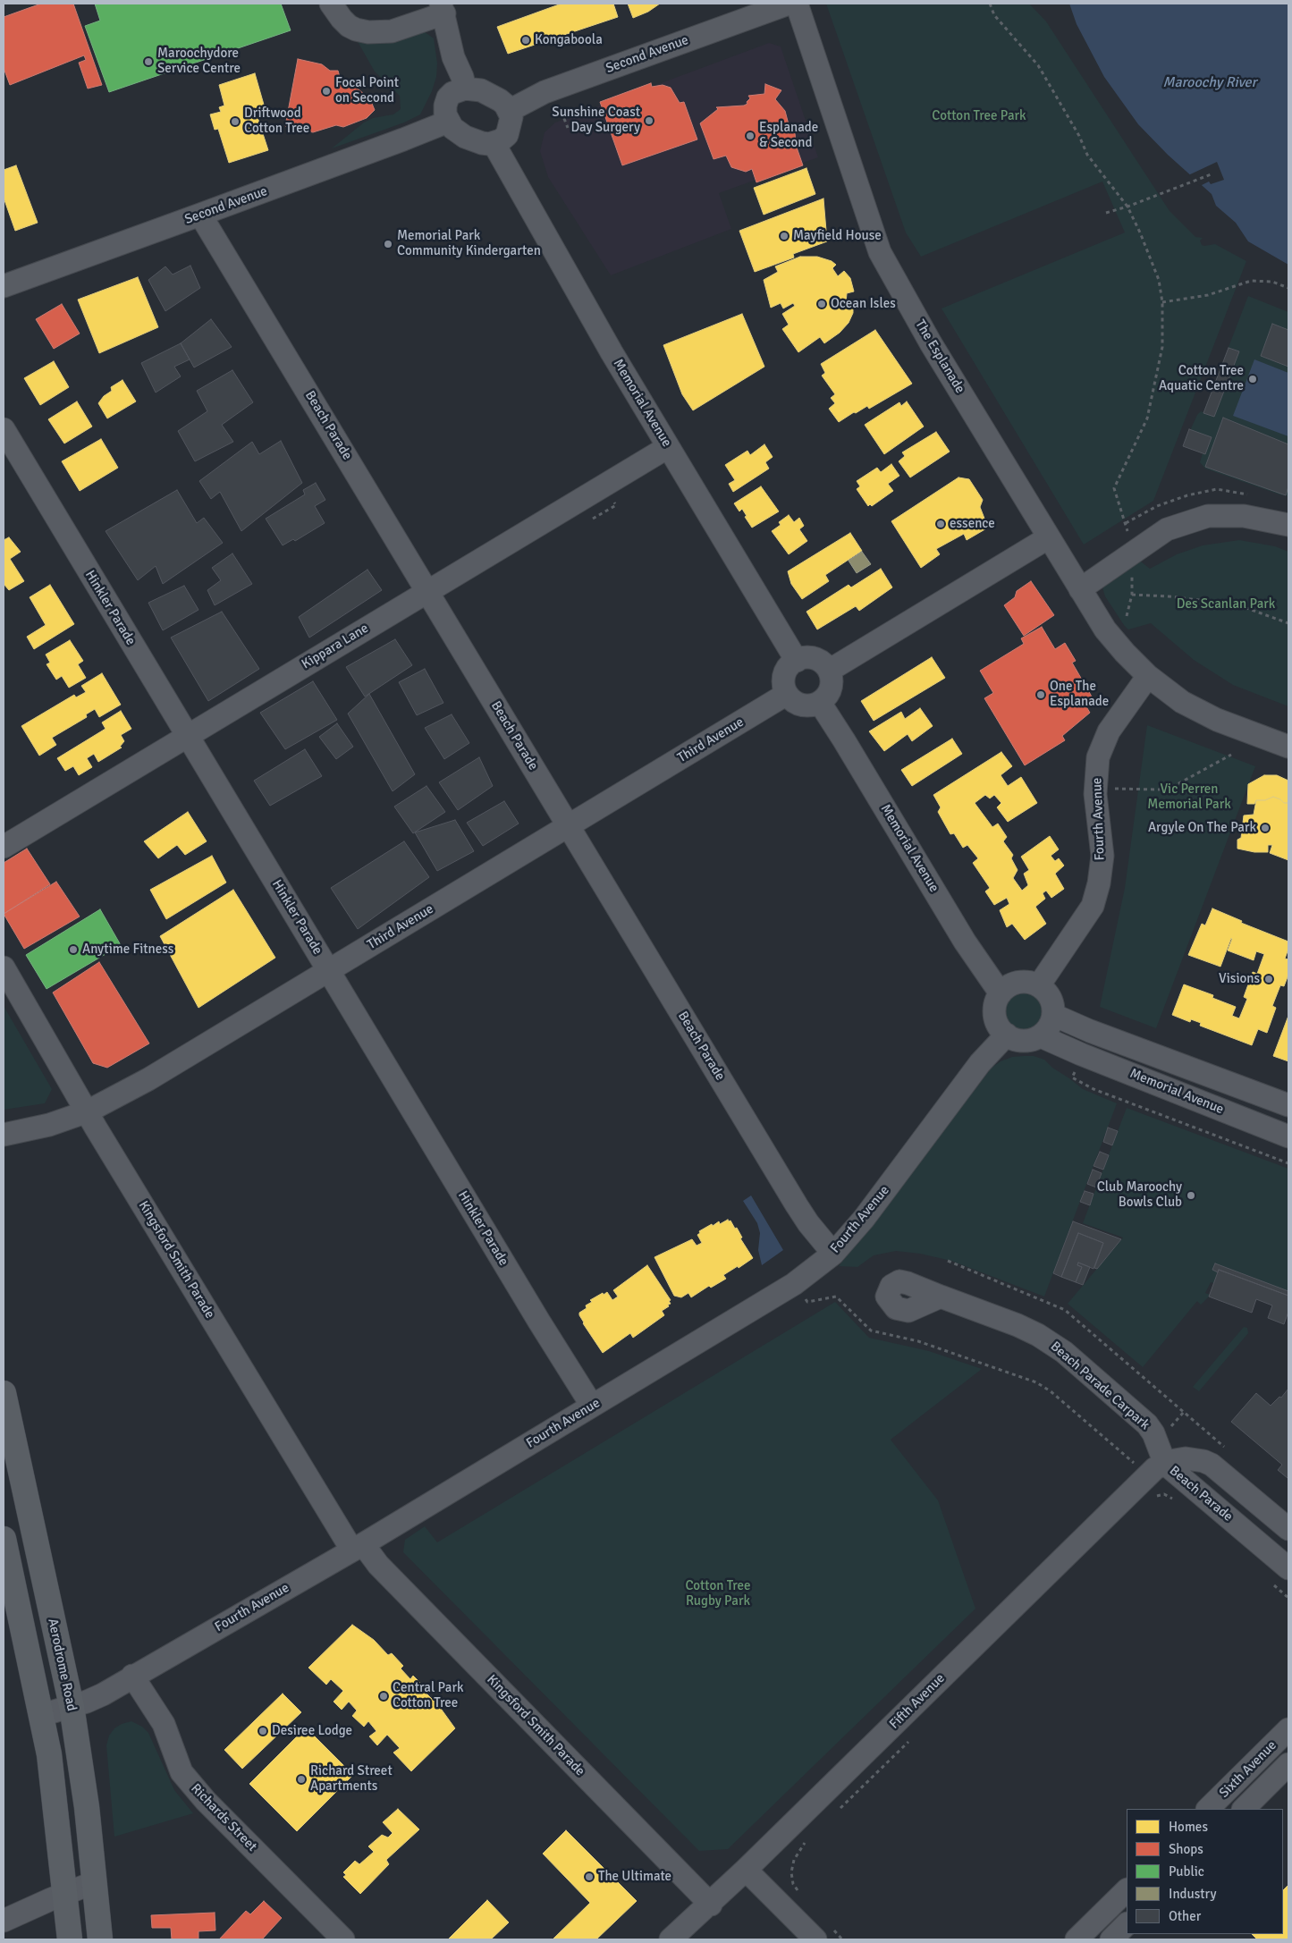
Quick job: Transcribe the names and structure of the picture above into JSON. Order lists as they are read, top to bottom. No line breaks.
{"streets":{"main road":["Aerodrome Road"],"street":["Second Avenue","The Esplanade","Memorial Avenue","Beach Parade","Hinkler Parade","Kippara Lane","Third Avenue","Fourth Avenue","Kingsford Smith Parade","Beach Parade Carpark","Fifth Avenue","Sixth Avenue","Richards Street"]},"crossings":[["Second Avenue","Memorial Avenue"],["Second Avenue","Beach Parade"],["The Esplanade","Fourth Avenue"],["Memorial Avenue","Kippara Lane"],["Memorial Avenue","Third Avenue"],["Memorial Avenue","Fourth Avenue"],["Beach Parade","Kippara Lane"],["Beach Parade","Third Avenue"],["Beach Parade","Fourth Avenue"],["Beach Parade","Beach Parade Carpark"],["Beach Parade","Fifth Avenue"],["Hinkler Parade","Kippara Lane"],["Hinkler Parade","Third Avenue"],["Hinkler Parade","Fourth Avenue"],["Third Avenue","Kingsford Smith Parade"],["Fourth Avenue","Kingsford Smith Parade"],["Fourth Avenue","Aerodrome Road"],["Fourth Avenue","Richards Street"],["Kingsford Smith Parade","Fifth Avenue"],["Beach Parade Carpark","Fifth Avenue"]],"water":["Maroochy River"],"parks":["Cotton Tree Park","Des Scanlan Park","Vic Perren Memorial Park","Cotton Tree Rugby Park"],"places":["Kongaboola","Maroochydore Service Centre","Focal Point on Second","Sunshine Coast Day Surgery","Driftwood Cotton Tree","Esplanade & Second","Mayfield House","Memorial Park Community Kindergarten","Ocean Isles","Cotton Tree Aquatic Centre","essence","One The Esplanade","Argyle On The Park","Anytime Fitness","Visions","Club Maroochy Bowls Club","Central Park Cotton Tree","Desiree Lodge","Richard Street Apartments","The Ultimate"],"legend":["Homes","Shops","Public","Industry","Other"]}
